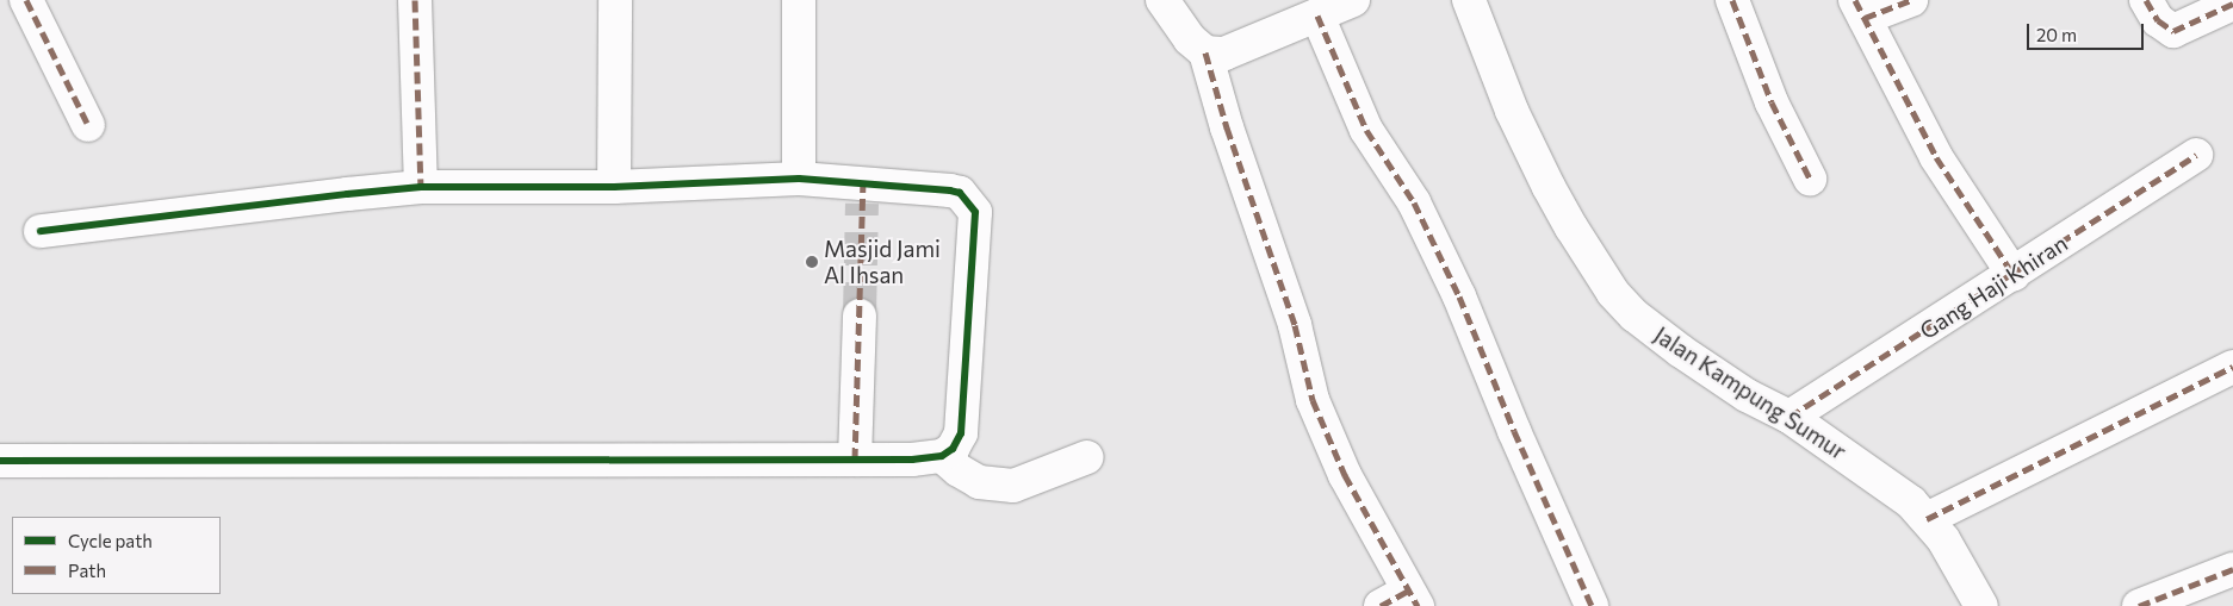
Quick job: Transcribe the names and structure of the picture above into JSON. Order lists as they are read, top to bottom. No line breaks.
{"streets":{"street":["Gang Haji Khiran","Jalan Kampung Sumur"]},"crossings":[["Gang Haji Khiran","Jalan Kampung Sumur"]],"places":["Masjid Jami Al Ihsan"],"legend":["Cycle path","Path"],"scale_bar":"20 m"}
